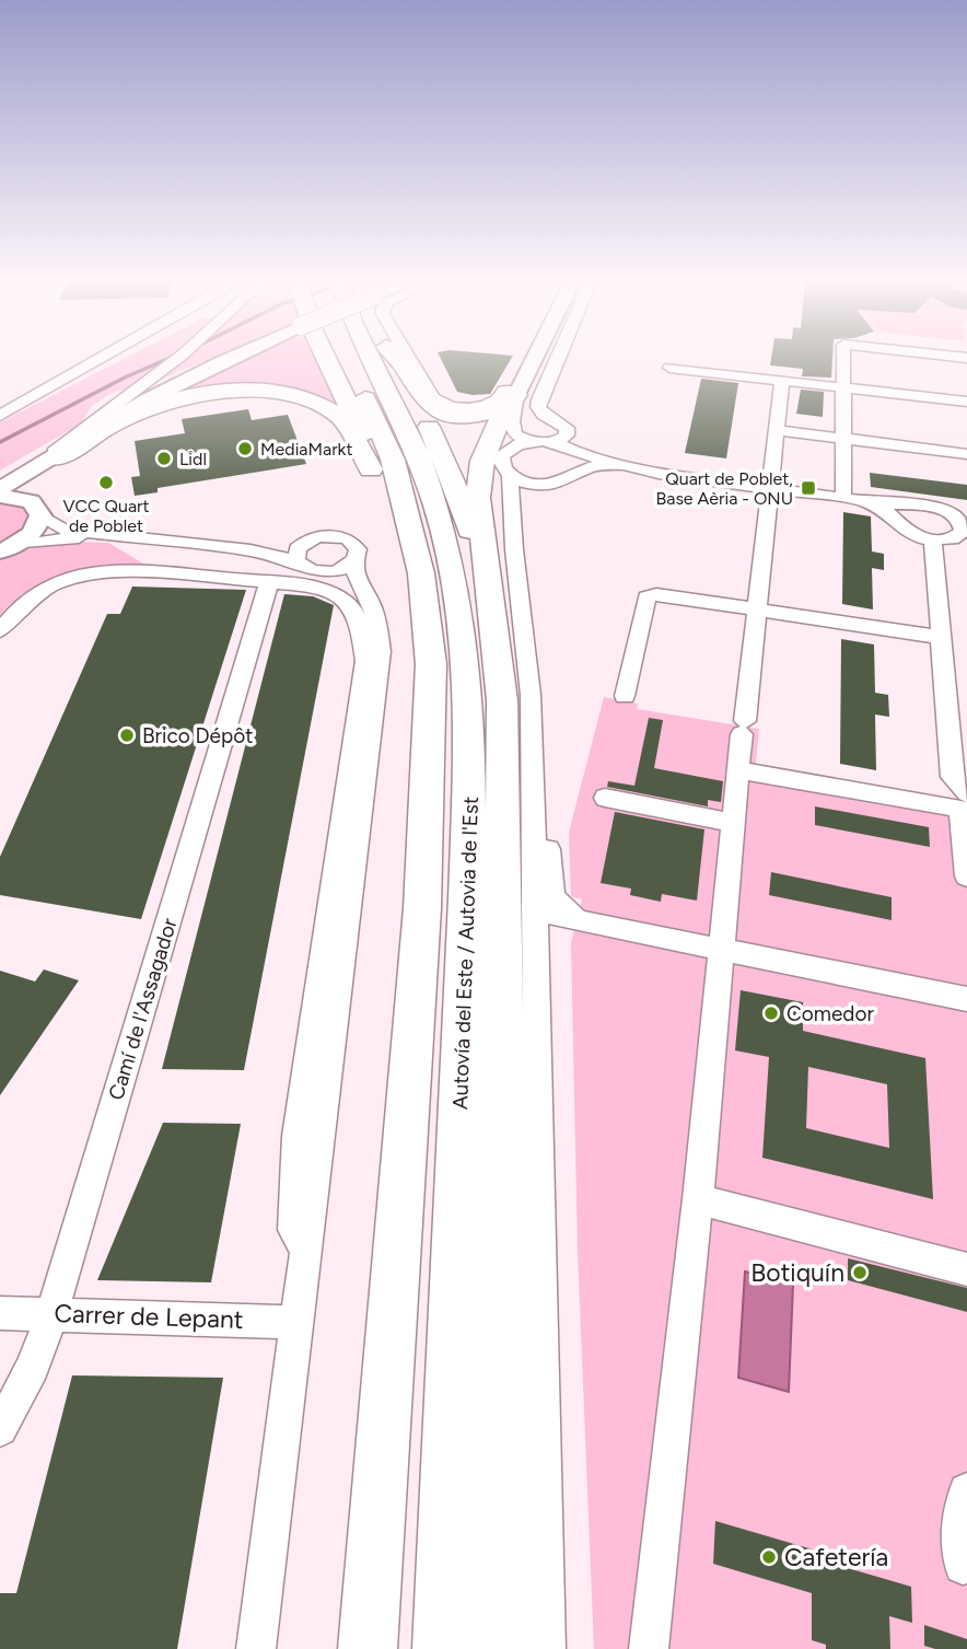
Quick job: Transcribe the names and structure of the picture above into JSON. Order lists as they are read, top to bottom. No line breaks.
{"streets":{"highway":["Autovía del Este / Autovia de l'Est"],"street":["Camí de l'Assagador","Carrer de Lepant"]},"crossings":[["Camí de l'Assagador","Carrer de Lepant"]],"places":{"other":["MediaMarkt","Lidl","VCC Quart de Poblet","Brico Dépôt","Comedor","Botiquín","Cafetería"],"transit":["Quart de Poblet, Base Aèria - ONU"]}}
